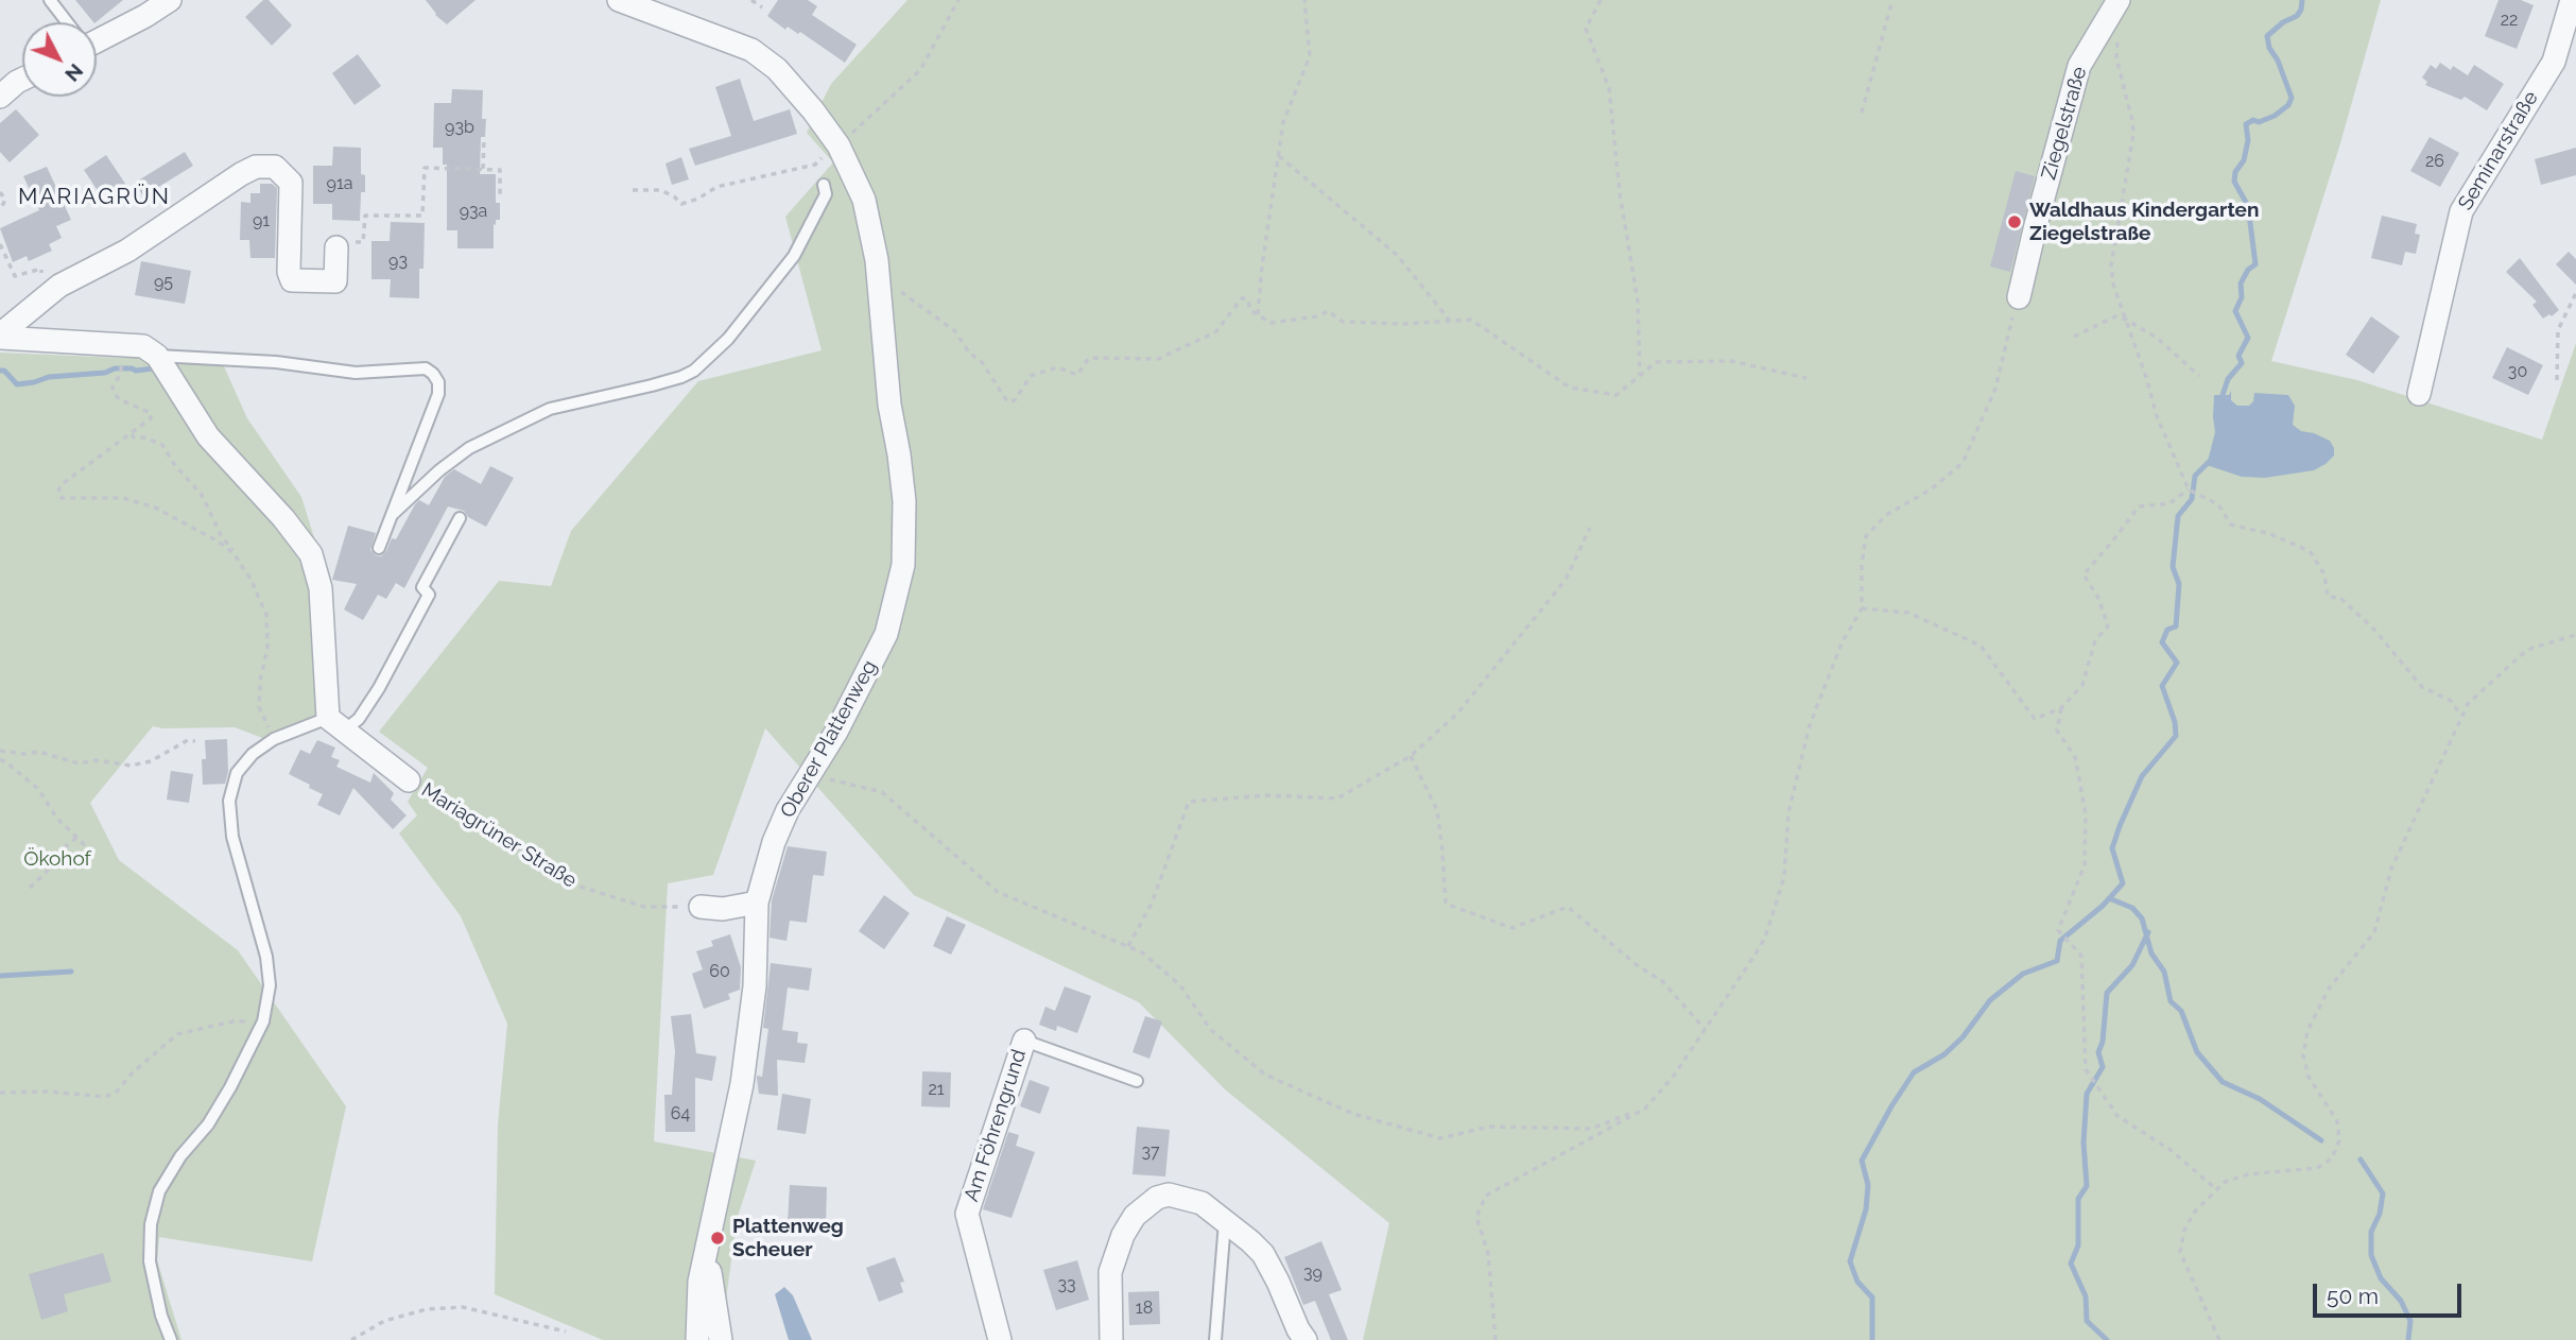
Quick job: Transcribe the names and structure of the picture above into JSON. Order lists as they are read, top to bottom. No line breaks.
{"streets":{"street":["Ziegelstraße","Seminarstraße","Oberer Plattenweg","Mariagrüner Straße","Am Föhrengrund"]},"districts":["MARIAGRÜN"],"parks":["Ökohof"],"places":["Waldhaus Kindergarten Ziegelstraße","Plattenweg Scheuer"],"house_numbers":["22","93b","26","91a","93a","91","93","95","30","60","21","64","37","39","33","18"],"scale_bar":"50 m","north":"bottom right"}
